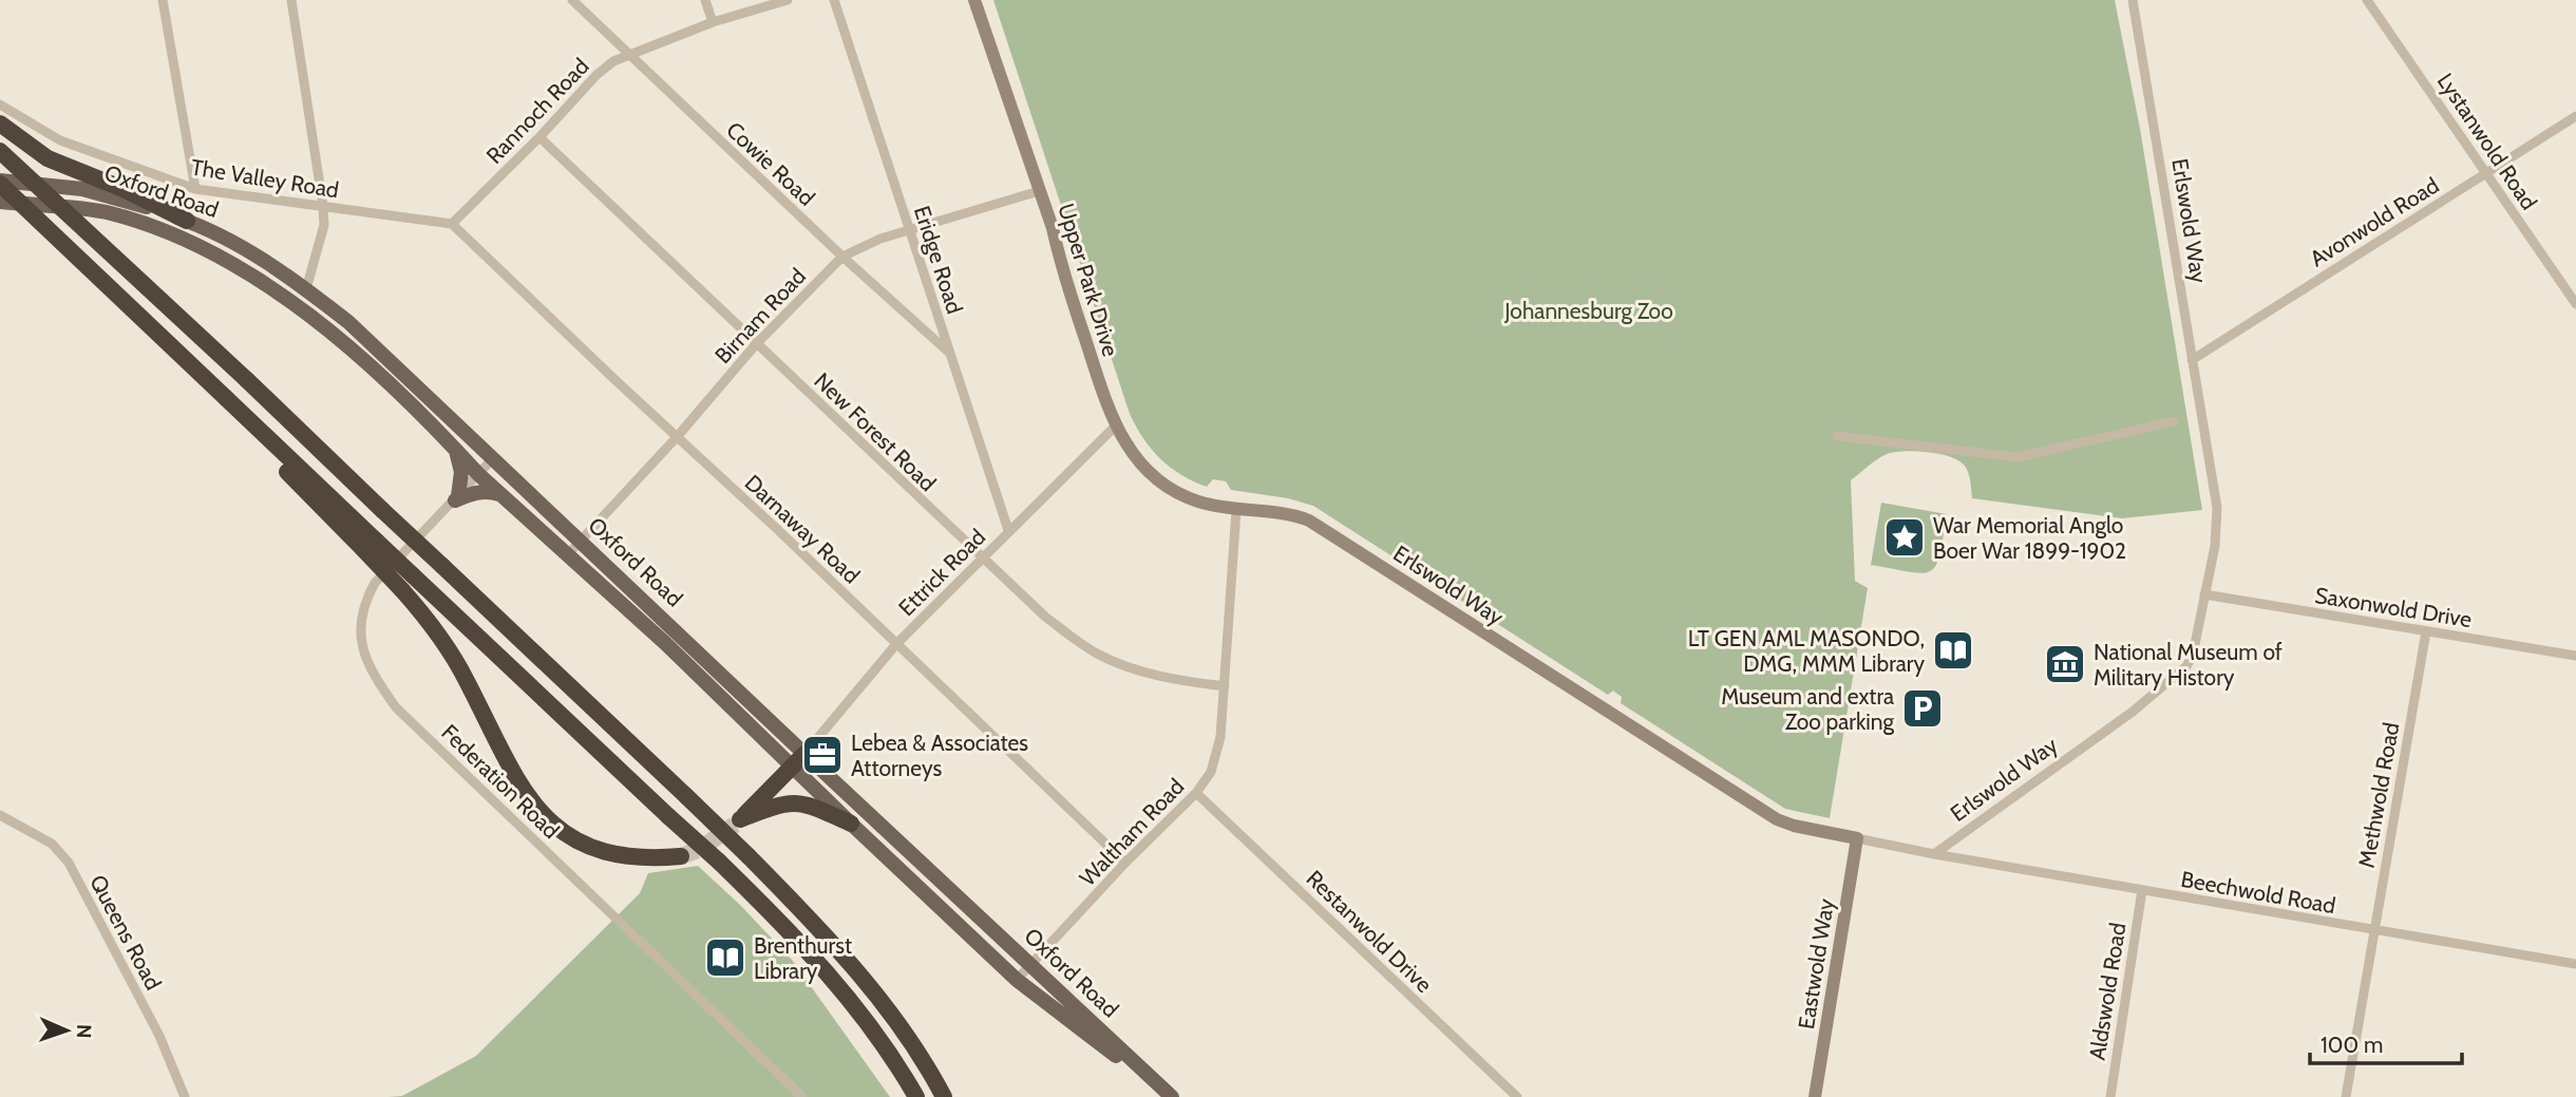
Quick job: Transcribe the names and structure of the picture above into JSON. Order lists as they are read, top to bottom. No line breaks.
{"streets":{"main road":["Oxford Road","Erlswold Way","Upper Park Drive","Eastwold Way"],"street":["Rannoch Road","Lystanwold Road","Cowie Road","The Valley Road","Avonwold Road","Eridge Road","Birnam Road","New Forest Road","Darnaway Road","Ettrick Road","Saxonwold Drive","Federation Road","Methwold Road","Waltham Road","Beechwold Road","Restanwold Drive","Queens Road","Aldswold Road"]},"crossings":[["Rannoch Road","Cowie Road"],["Rannoch Road","The Valley Road"],["Rannoch Road","New Forest Road"],["Rannoch Road","Darnaway Road"],["Lystanwold Road","Avonwold Road"],["Cowie Road","Eridge Road"],["Cowie Road","Birnam Road"],["The Valley Road","Darnaway Road"],["Oxford Road","Birnam Road"],["Oxford Road","Ettrick Road"],["Oxford Road","Federation Road"],["Oxford Road","Waltham Road"],["Erlswold Way","Avonwold Road"],["Erlswold Way","Upper Park Drive"],["Erlswold Way","Saxonwold Drive"],["Erlswold Way","Waltham Road"],["Erlswold Way","Beechwold Road"],["Erlswold Way","Eastwold Way"],["Eridge Road","Birnam Road"],["Eridge Road","Ettrick Road"],["Upper Park Drive","Birnam Road"],["Upper Park Drive","Ettrick Road"],["Upper Park Drive","Waltham Road"],["Birnam Road","New Forest Road"],["Birnam Road","Darnaway Road"],["New Forest Road","Ettrick Road"],["New Forest Road","Waltham Road"],["Darnaway Road","Ettrick Road"],["Darnaway Road","Waltham Road"],["Saxonwold Drive","Methwold Road"],["Methwold Road","Beechwold Road"],["Waltham Road","Restanwold Drive"],["Beechwold Road","Aldswold Road"]],"parks":["Johannesburg Zoo"],"places":{"place":["War Memorial Anglo Boer War 1899-1902"],"library":["LT GEN AML MASONDO, DMG, MMM Library","Brenthurst Library"],"museum":["National Museum of Military History"],"parking":["Museum and extra Zoo parking"],"office":["Lebea & Associates Attorneys"]},"scale_bar":"100 m","north":"right"}
